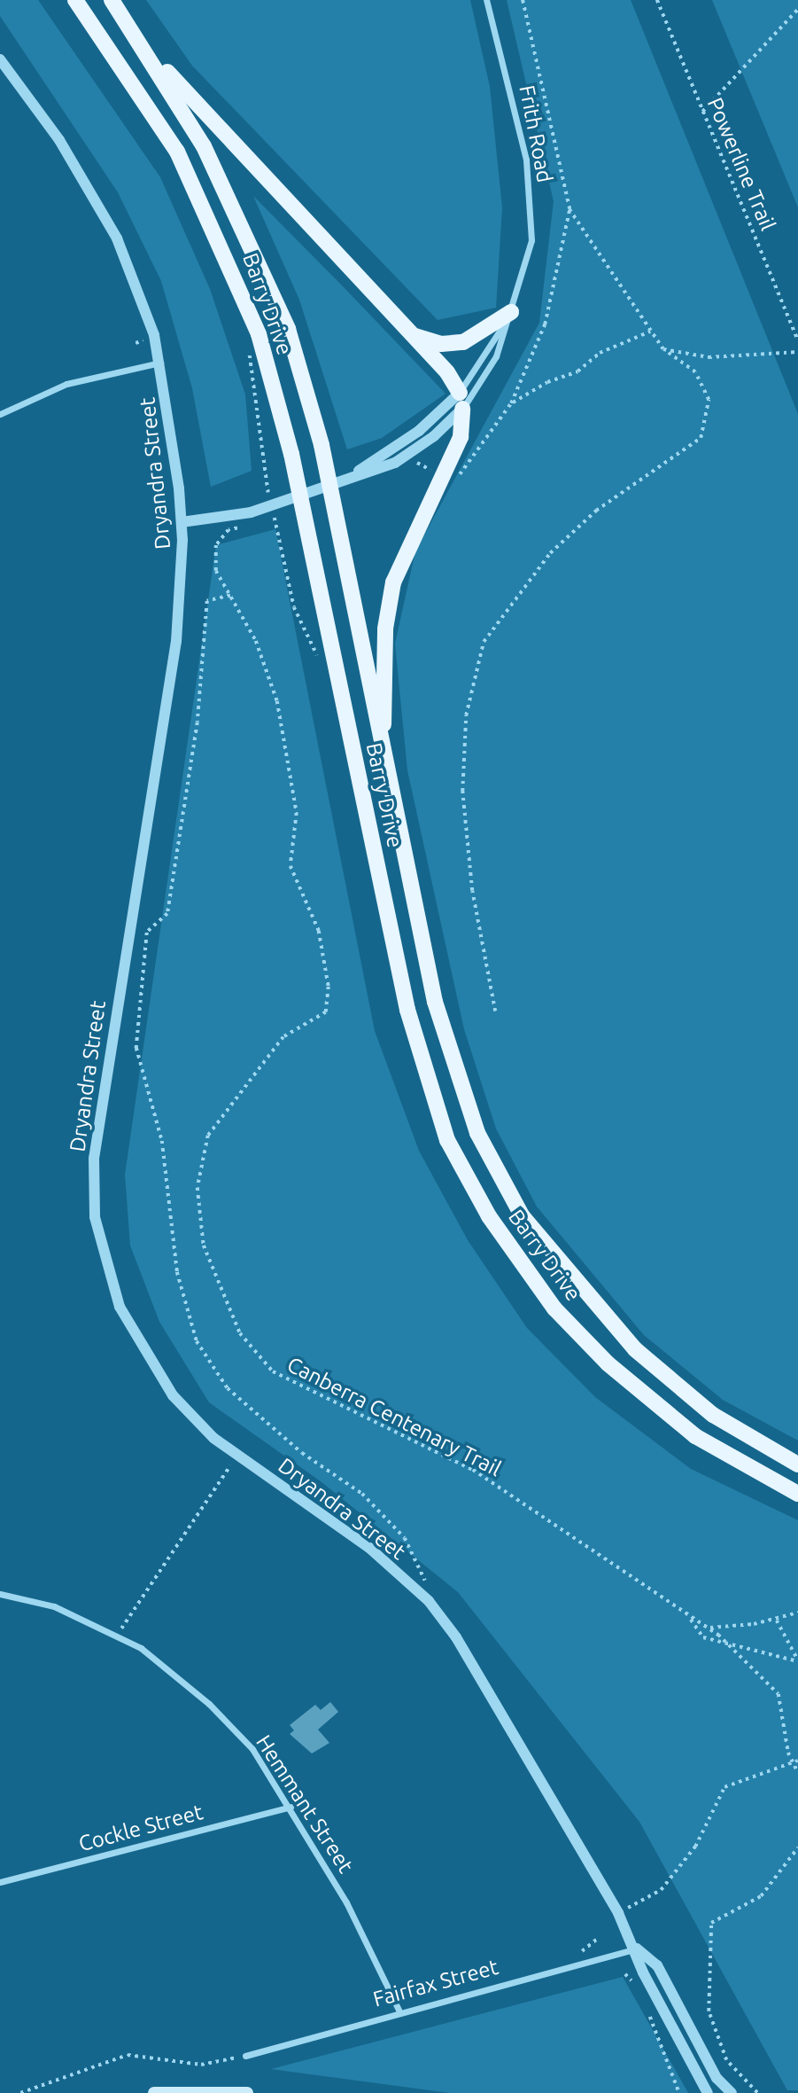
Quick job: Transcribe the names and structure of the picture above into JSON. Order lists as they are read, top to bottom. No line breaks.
{"streets":{"main road":["Barry Drive"],"street":["Frith Road","Dryandra Street","Hemmant Street","Cockle Street","Fairfax Street"],"path":["Powerline Trail","Canberra Centenary Trail"]},"crossings":[["Frith Road","Dryandra Street"],["Dryandra Street","Fairfax Street"],["Hemmant Street","Cockle Street"],["Hemmant Street","Fairfax Street"]]}
